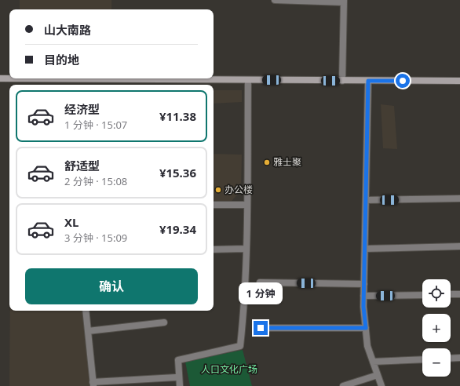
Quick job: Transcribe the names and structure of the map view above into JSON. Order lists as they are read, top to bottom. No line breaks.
{"parks":["人口文化广场"],"places":["雅士聚","办公楼"],"page":{"banner":["山大南路","目的地"],"list":[{"name":"经济型","note":"1 分钟 · 15:07","value":"¥11.38"},{"name":"舒适型","note":"2 分钟 · 15:08","value":"¥15.36"},{"name":"XL","note":"3 分钟 · 15:09","value":"¥19.34"}],"buttons":"确认","map_buttons":["+","−"],"bubble":"1 分钟"}}
